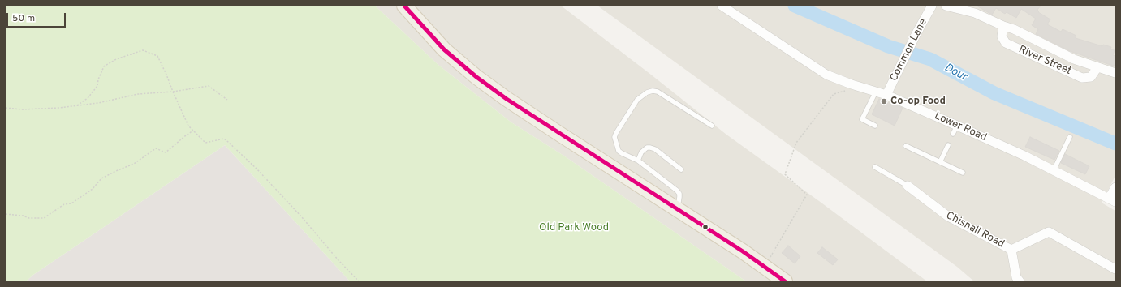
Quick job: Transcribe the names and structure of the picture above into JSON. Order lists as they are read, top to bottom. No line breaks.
{"streets":{"street":["Common Lane","River Street","Lower Road","Chisnall Road"]},"crossings":[["Common Lane","Lower Road"]],"water":["Dour"],"parks":["Old Park Wood"],"places":["Co-op Food"],"scale_bar":"50 m"}
